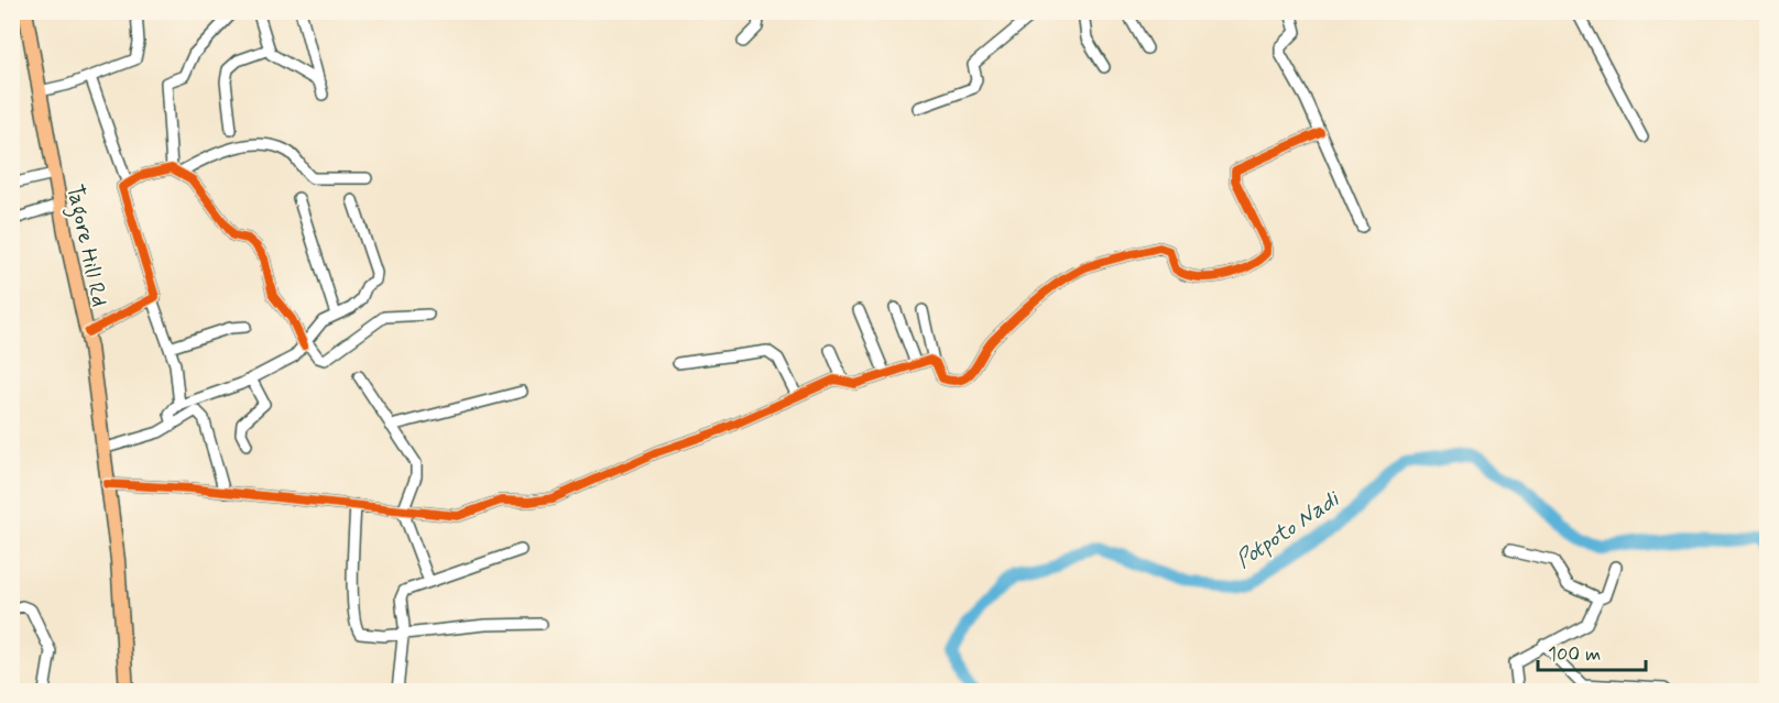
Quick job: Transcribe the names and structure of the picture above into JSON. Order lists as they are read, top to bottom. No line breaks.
{"streets":{"main road":["Tagore Hill Rd"]},"water":["Potpoto Nadi"],"scale_bar":"100 m"}
